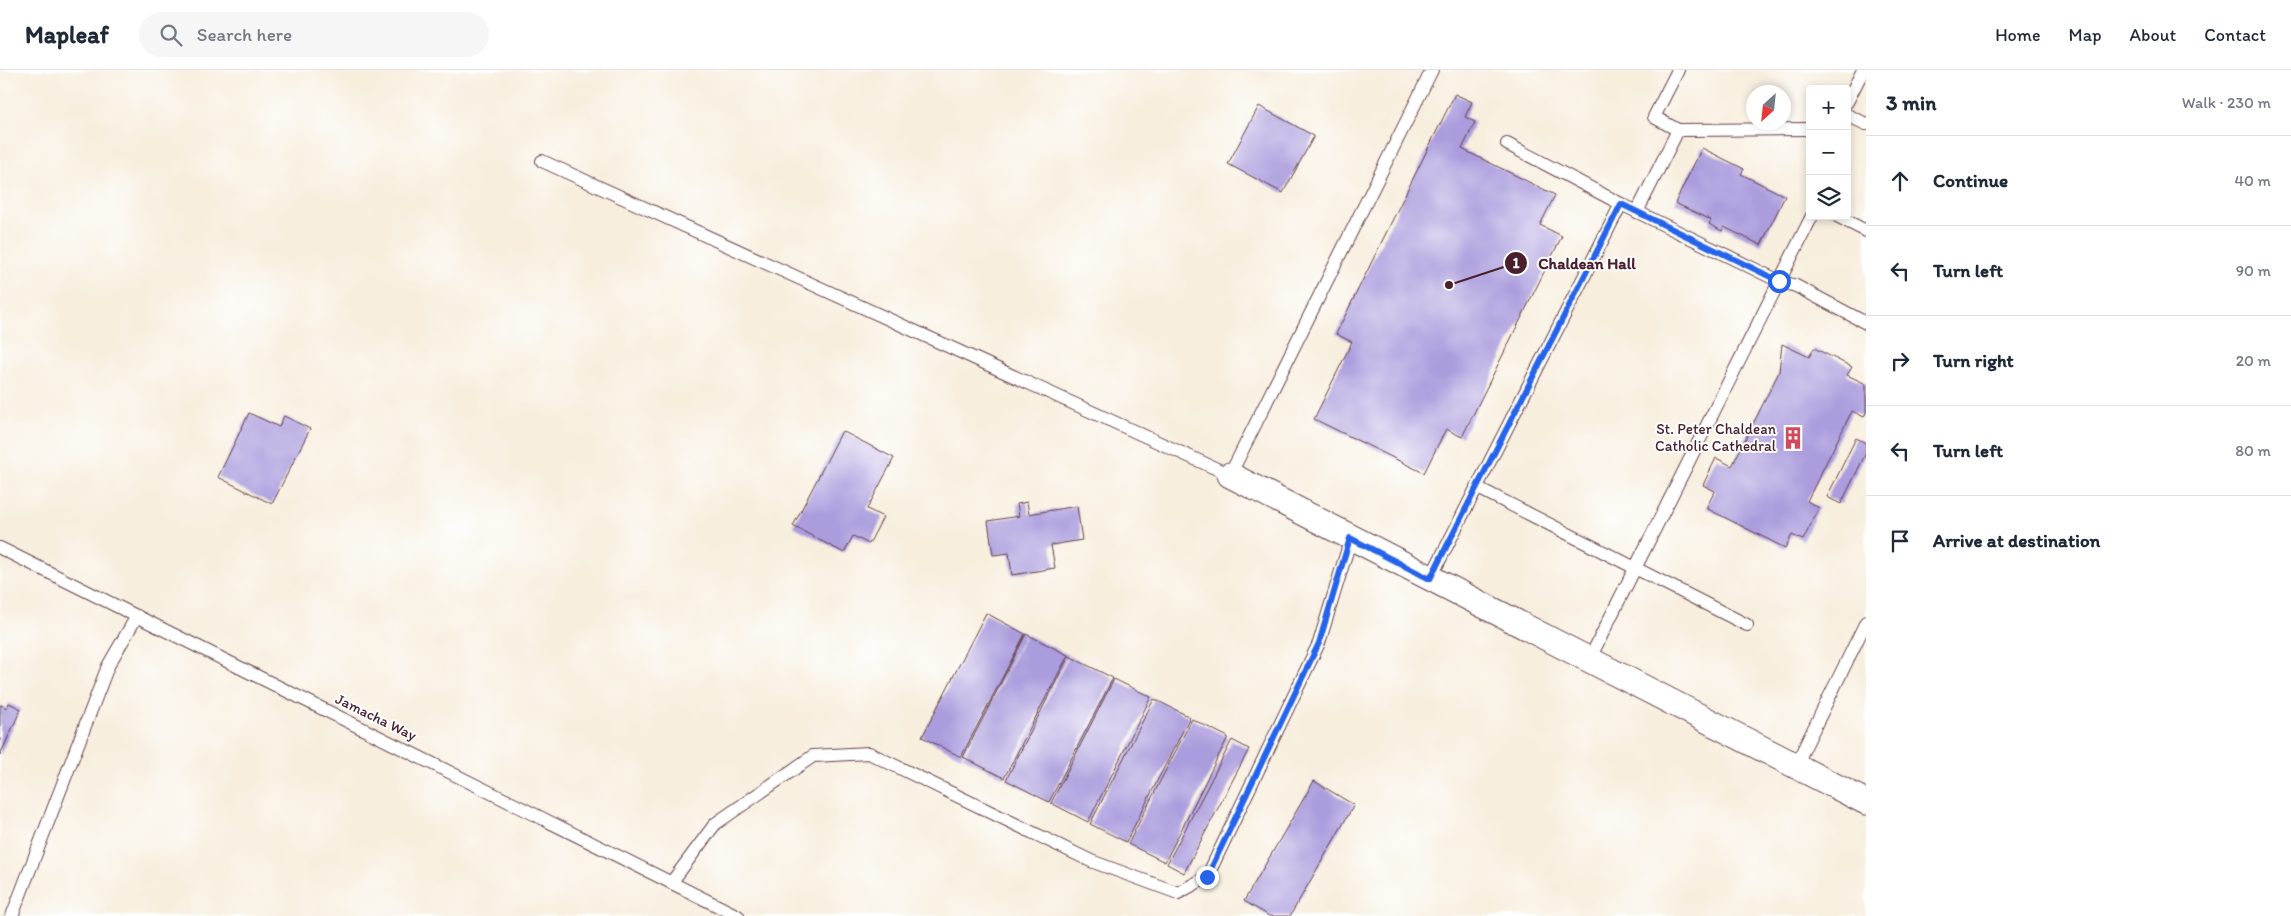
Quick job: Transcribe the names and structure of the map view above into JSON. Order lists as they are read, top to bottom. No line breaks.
{"streets":{"lane":["Jamacha Way"]},"places":{"other":["Chaldean Hall"],"building":["St. Peter Chaldean Catholic Cathedral"]},"north":"bottom left","page":{"header":"Mapleaf","search":"Search here","nav":["Home","Map","About","Contact"],"heading":["3 min","Walk · 230 m"],"map_buttons":["+","−"],"list":[["Continue","40 m"],["Turn left","90 m"],["Turn right","20 m"],["Turn left","80 m"],"Arrive at destination"]}}
